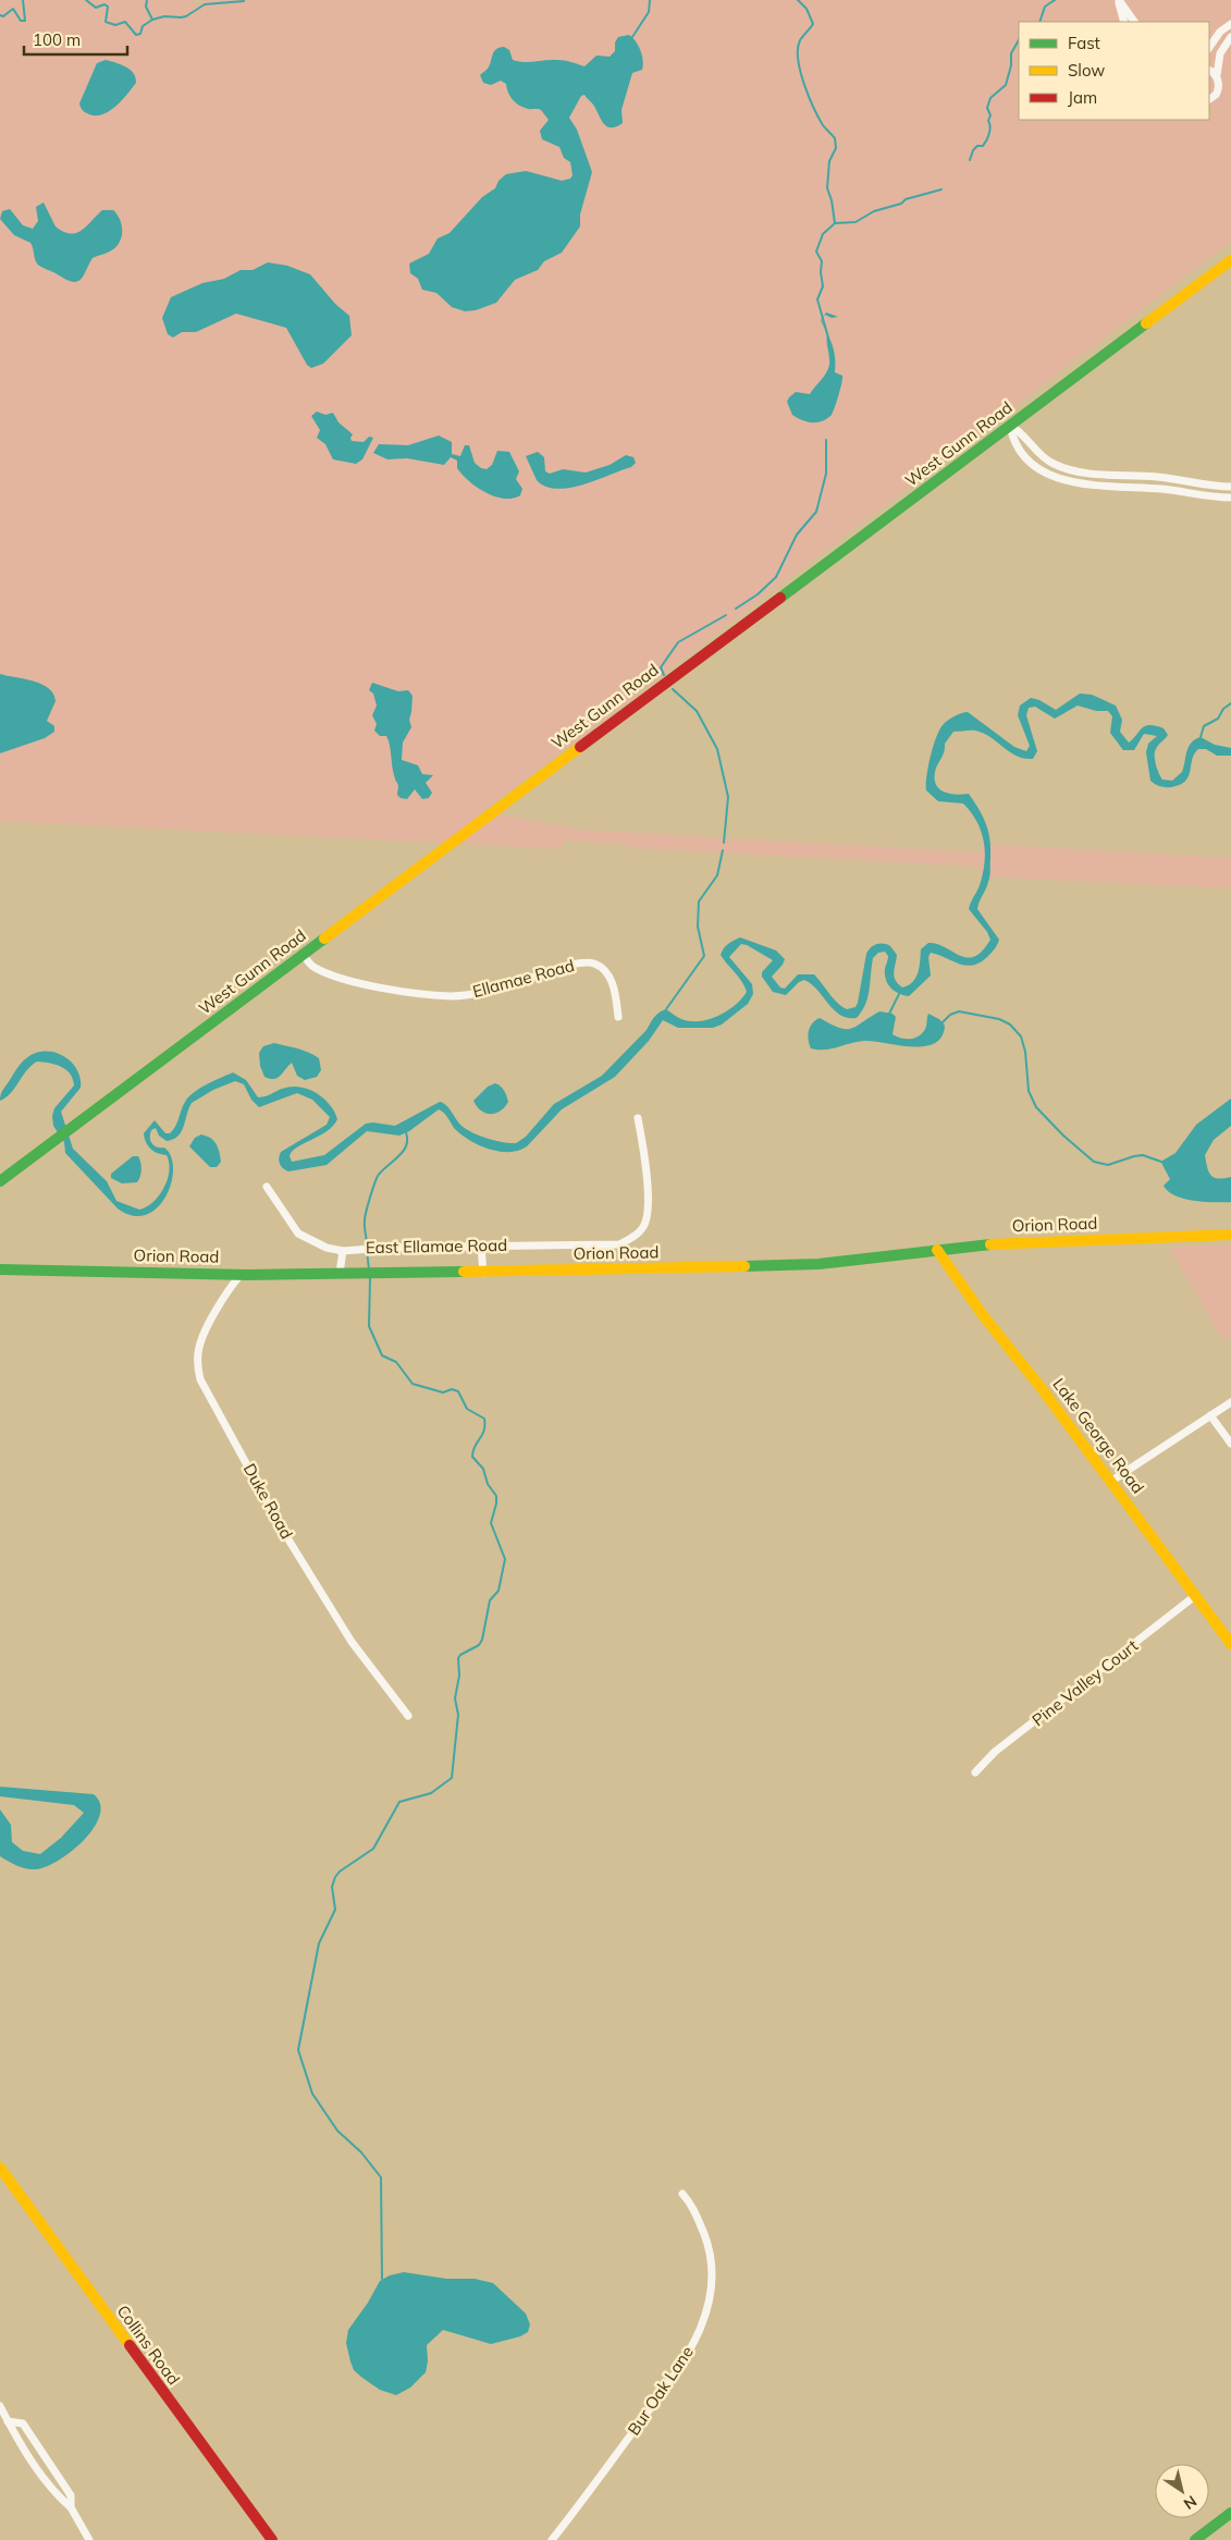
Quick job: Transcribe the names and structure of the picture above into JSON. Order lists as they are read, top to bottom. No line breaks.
{"streets":{"street":["West Gunn Road","Ellamae Road","Orion Road","East Ellamae Road","Lake George Road","Duke Road","Pine Valley Court","Collins Road","Bur Oak Lane"]},"crossings":[["West Gunn Road","Ellamae Road"],["Orion Road","Lake George Road"],["Orion Road","Duke Road"],["Lake George Road","Pine Valley Court"]],"legend":["Fast","Slow","Jam"],"scale_bar":"100 m","north":"bottom right"}
